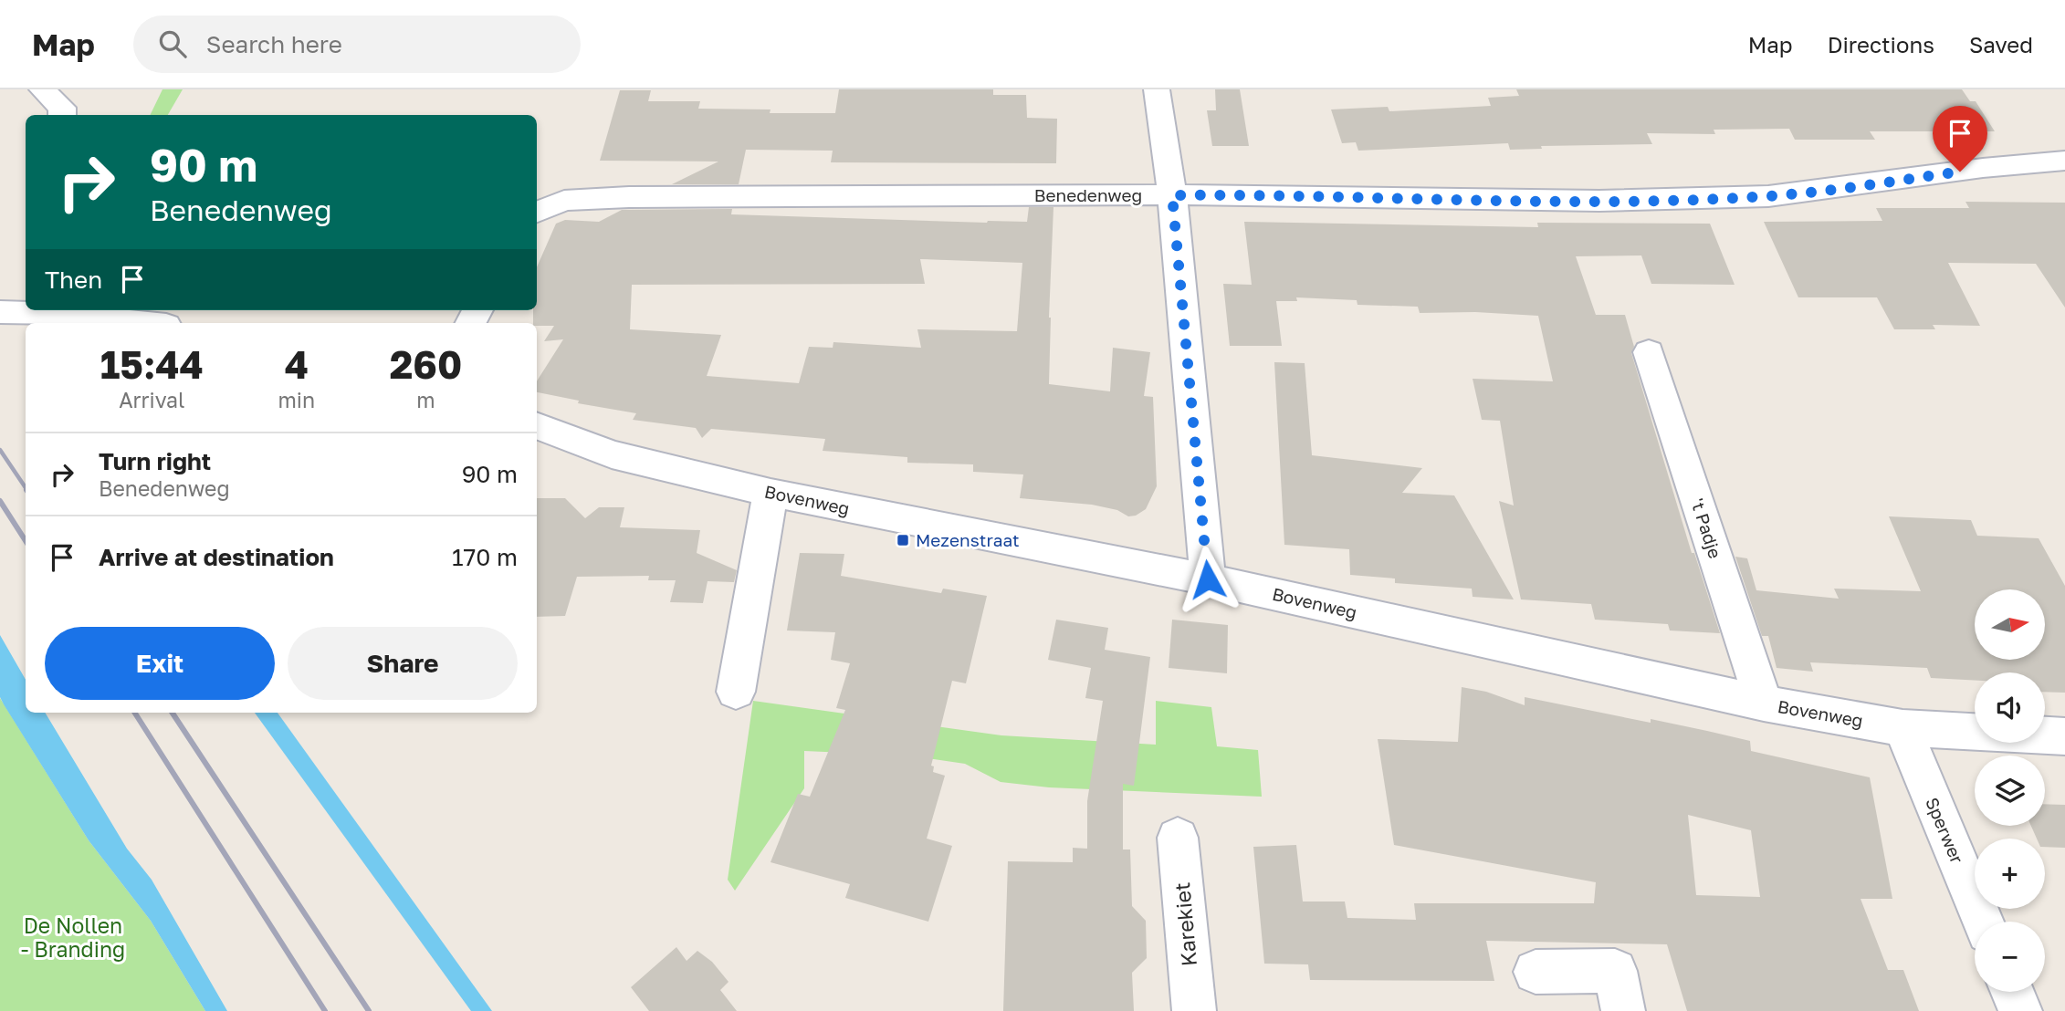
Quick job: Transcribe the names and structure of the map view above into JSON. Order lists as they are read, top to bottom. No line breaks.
{"streets":{"street":["Benedenweg","Bovenweg","'t Padje","Sperwer","Karekiet"]},"crossings":[["Bovenweg","'t Padje"],["Bovenweg","Sperwer"]],"parks":["De Nollen - Branding"],"places":{"transit":["Mezenstraat"]},"north":"right","page":{"header":"Map","search":"Search here","nav":["Map","Directions","Saved"],"turn":["90 m","Benedenweg"],"then":"Then","eta":["15:44","Arrival","4","min","260","m"],"list":[{"name":"Turn right","note":"Benedenweg","value":"90 m"},{"name":"Arrive at destination","value":"170 m"}],"map_buttons":["+","−"],"buttons":["Exit","Share"]}}
